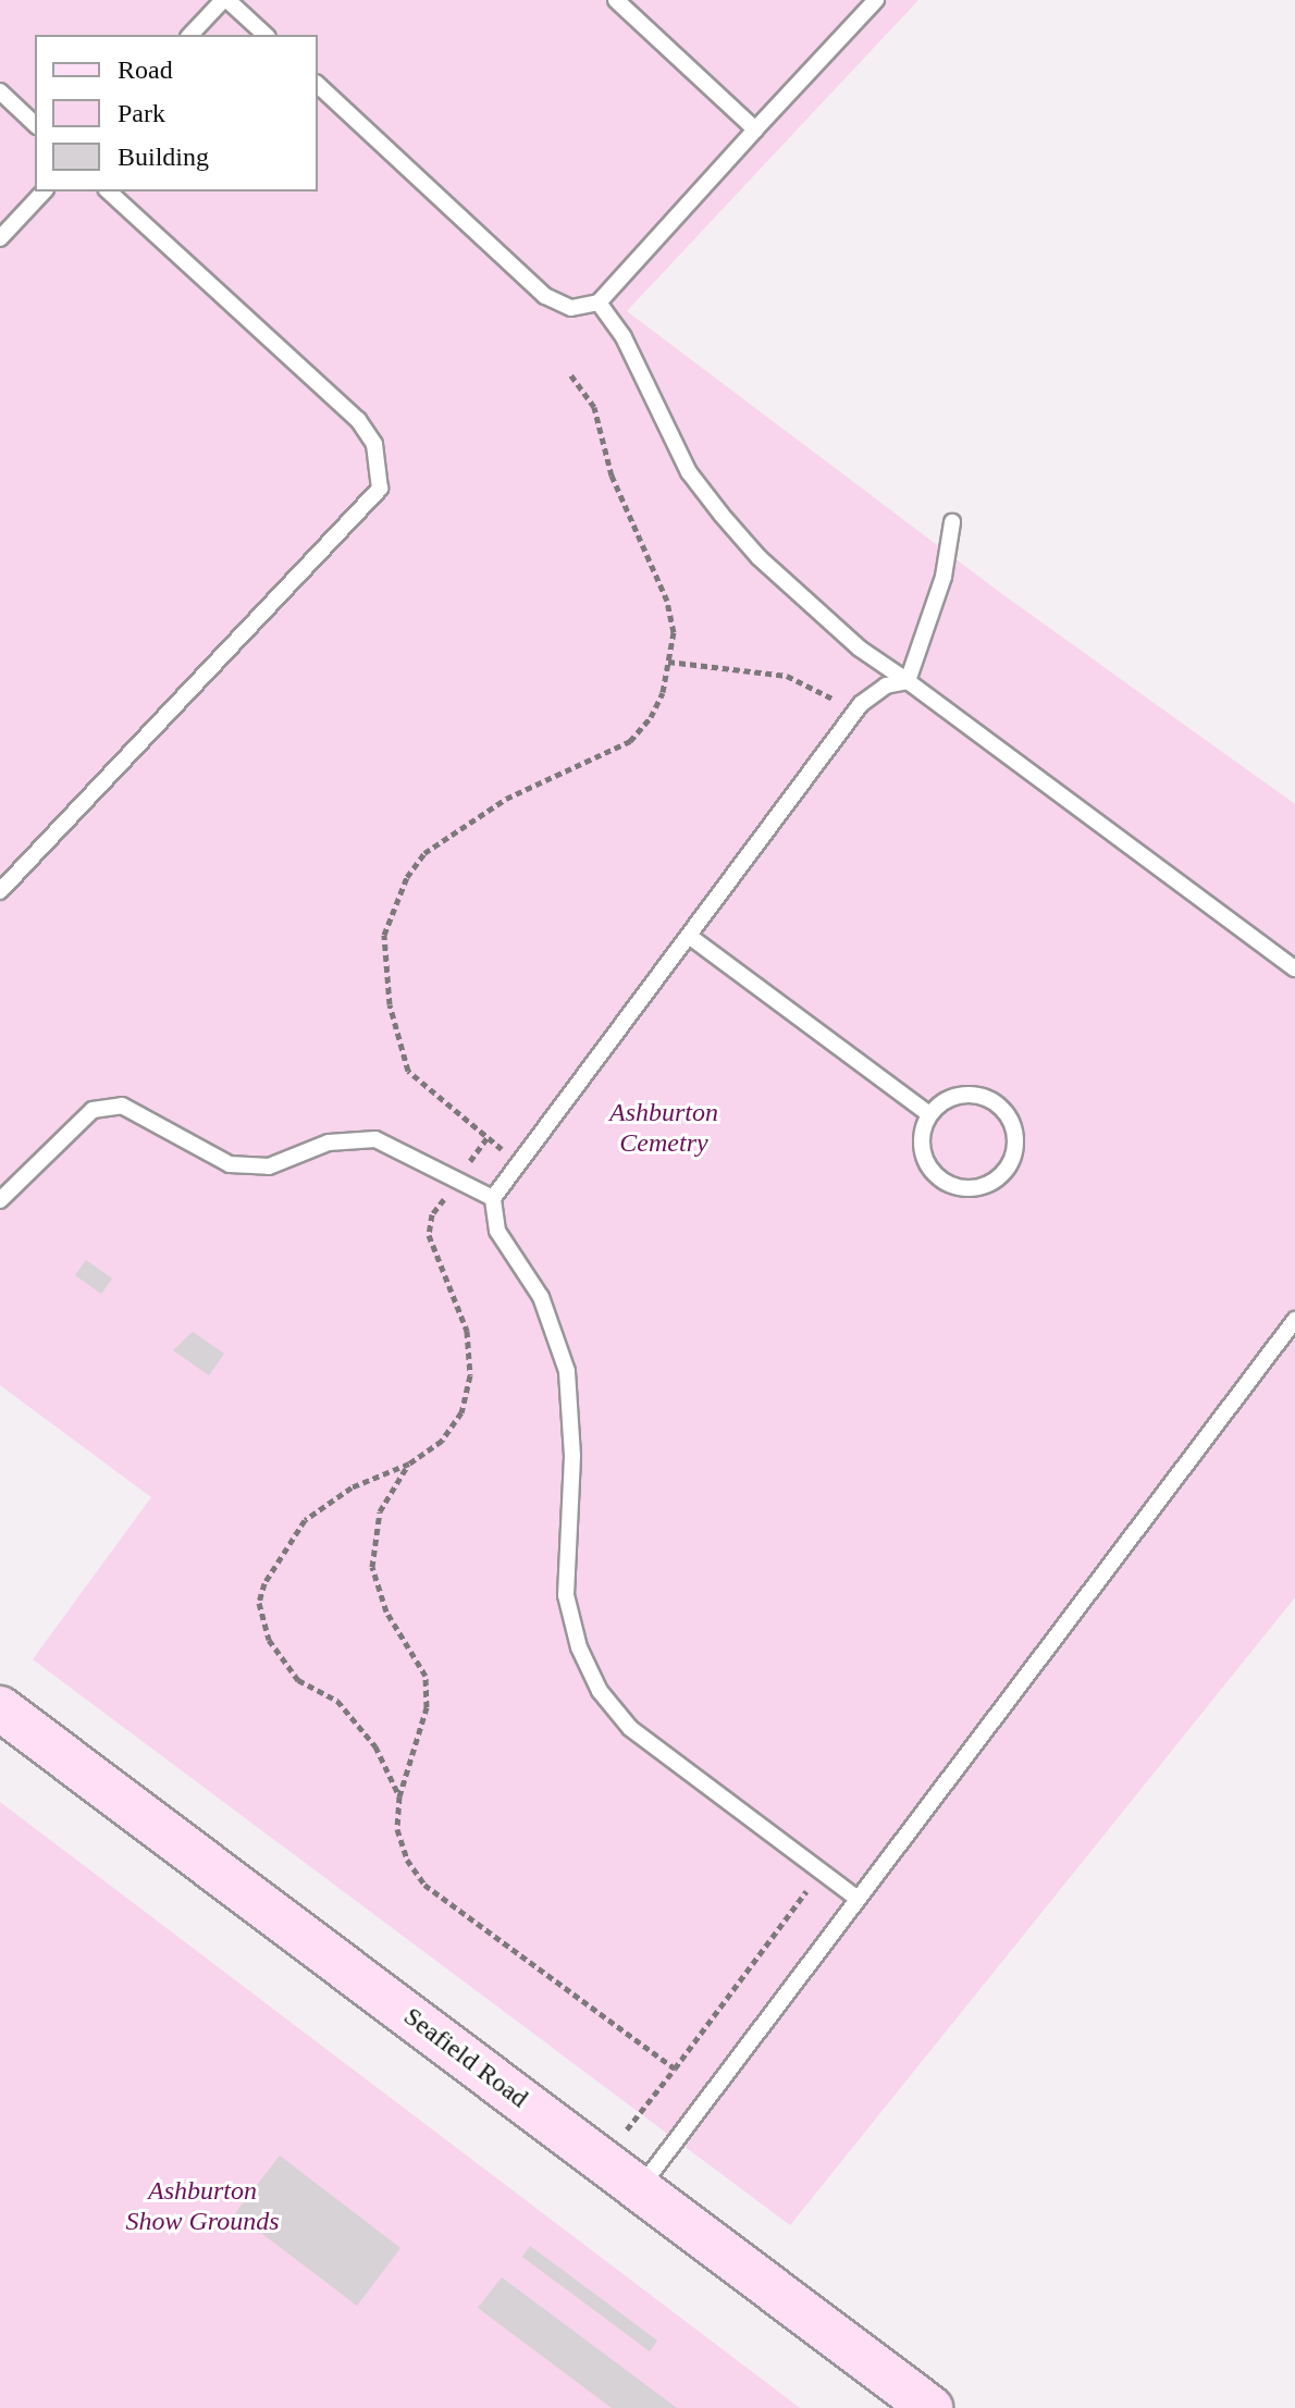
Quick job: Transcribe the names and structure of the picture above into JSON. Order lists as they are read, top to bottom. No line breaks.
{"streets":{"street":["Seafield Road"]},"parks":["Ashburton Cemetry","Ashburton Show Grounds"],"legend":["Road","Park","Building"]}
